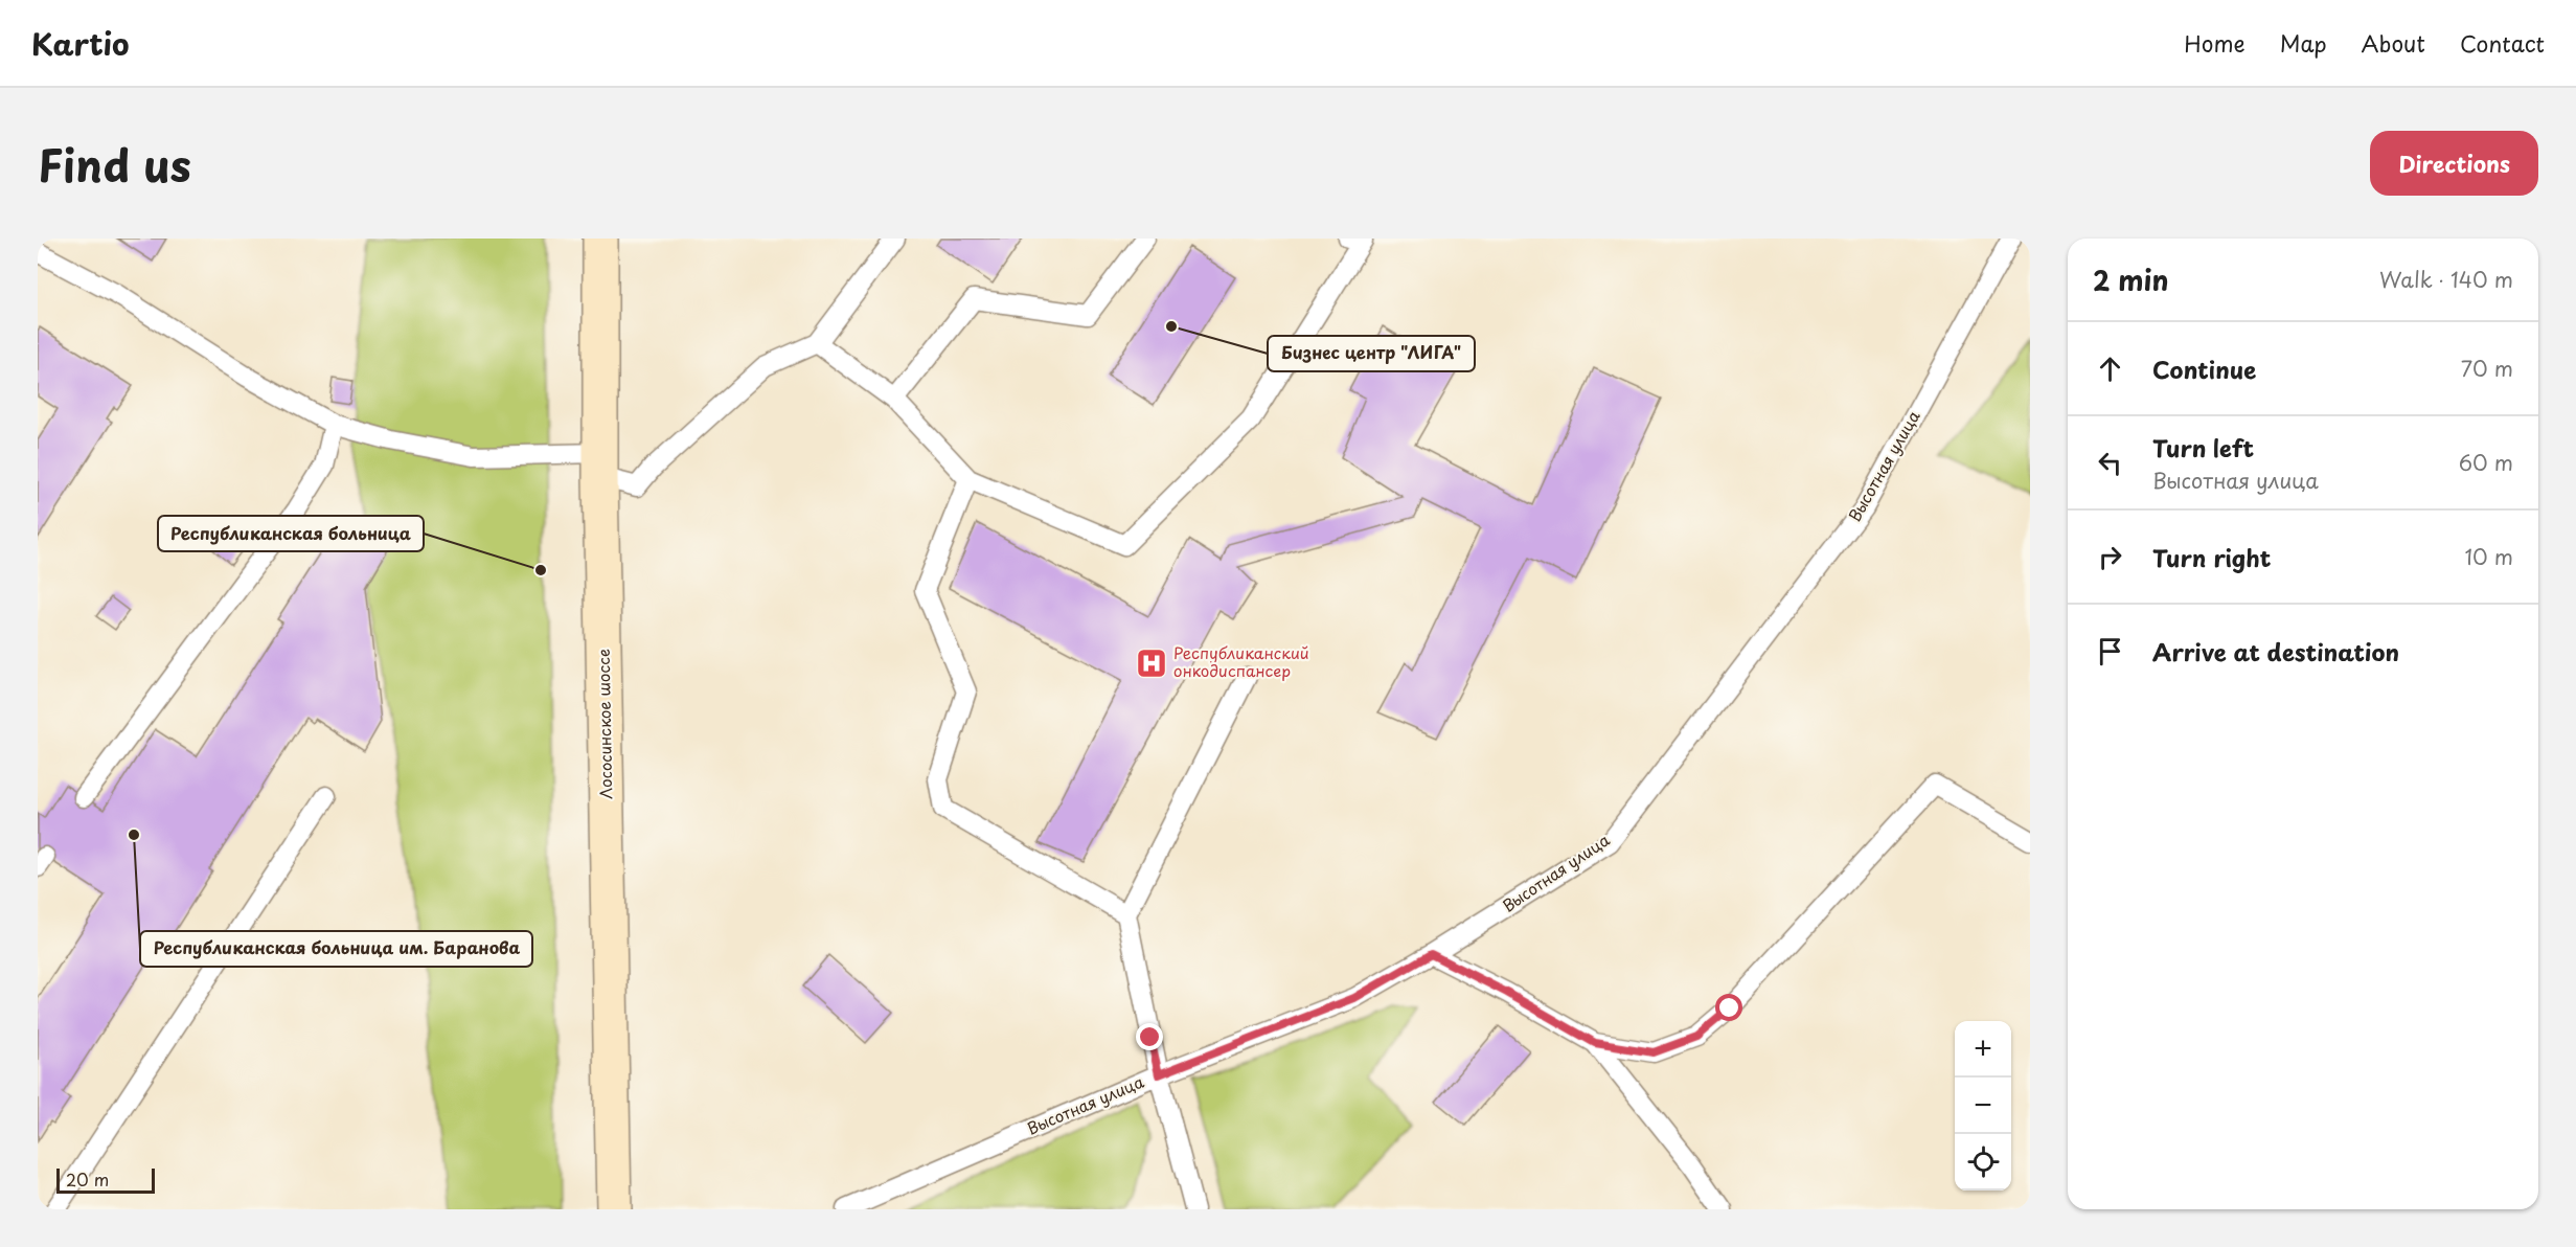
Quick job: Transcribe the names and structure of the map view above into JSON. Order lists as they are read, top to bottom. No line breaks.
{"streets":{"main road":["Лососинское шоссе"],"lane":["Высотная улица"]},"places":{"other":["Бизнес центр \"ЛИГА\"","Республиканская больница","Республиканская больница им. Баранова"],"hospital":["Республиканский онкодиспансер"]},"scale_bar":"20 m","page":{"header":"Kartio","nav":["Home","Map","About","Contact"],"title":"Find us","buttons":"Directions","heading":["2 min","Walk · 140 m"],"list":[["Continue","70 m"],["Turn left","Высотная улица","60 m"],["Turn right","10 m"],"Arrive at destination"],"map_buttons":["+","−"],"scale":"20 m"}}
